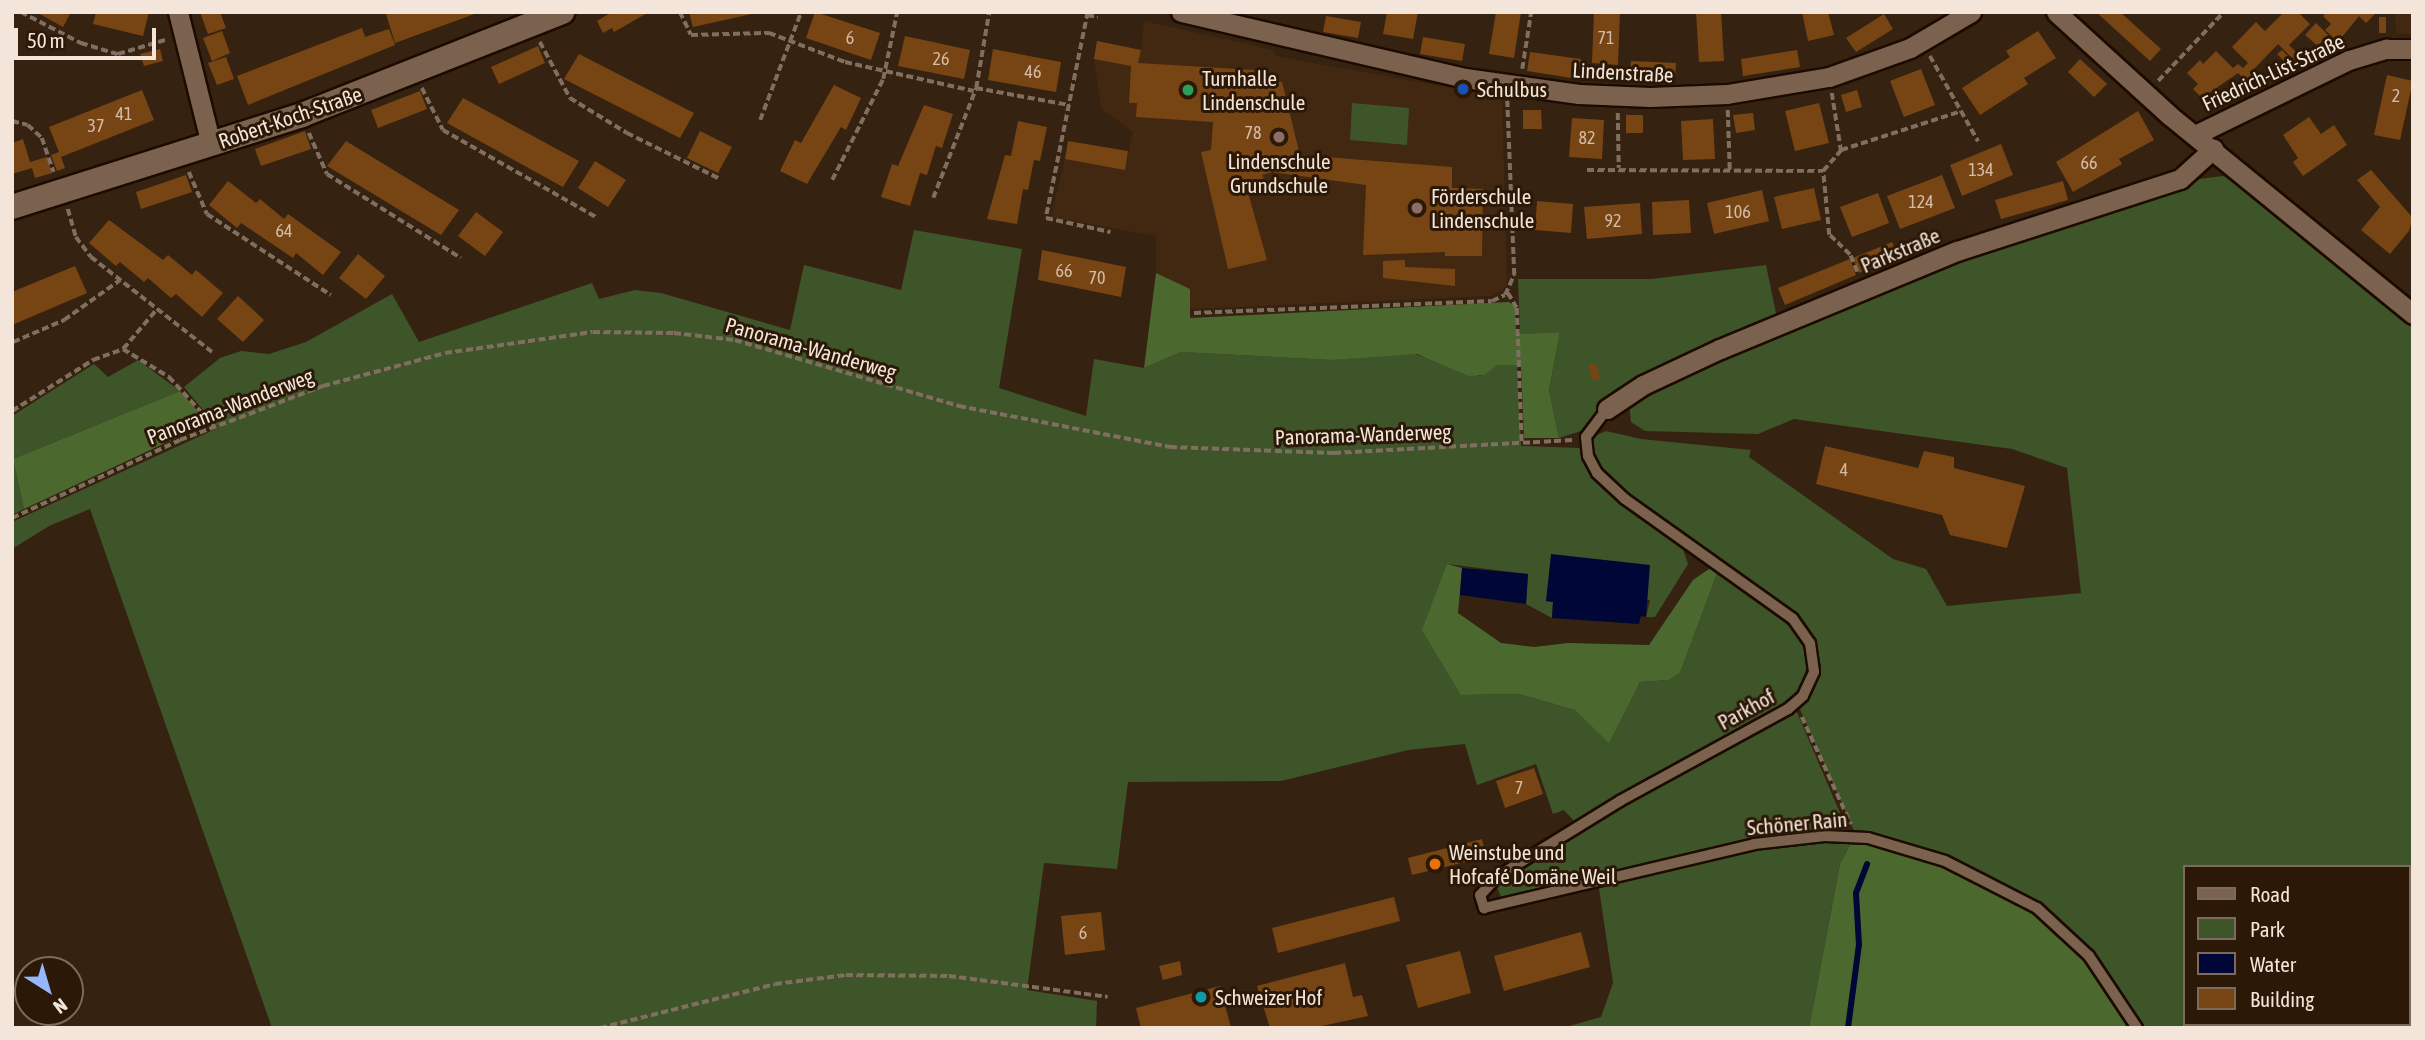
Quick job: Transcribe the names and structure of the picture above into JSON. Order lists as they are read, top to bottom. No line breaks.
{"streets":{"street":["Lindenstraße","Friedrich-List-Straße","Robert-Koch-Straße","Parkstraße"],"lane":["Parkhof","Schöner Rain"],"path":["Panorama-Wanderweg"]},"crossings":[["Panorama-Wanderweg","Parkhof"],["Parkhof","Schöner Rain"]],"places":["Schulbus","Turnhalle Lindenschule","Lindenschule Grundschule","Förderschule Lindenschule","Weinstube und Hofcafé Domäne Weil","Schweizer Hof"],"house_numbers":["6","71","26","46","2","41","37","78","82","66","134","124","106","92","64","66","70","4","7","6"],"legend":["Road","Park","Water","Building"],"scale_bar":"50 m","north":"bottom right"}
